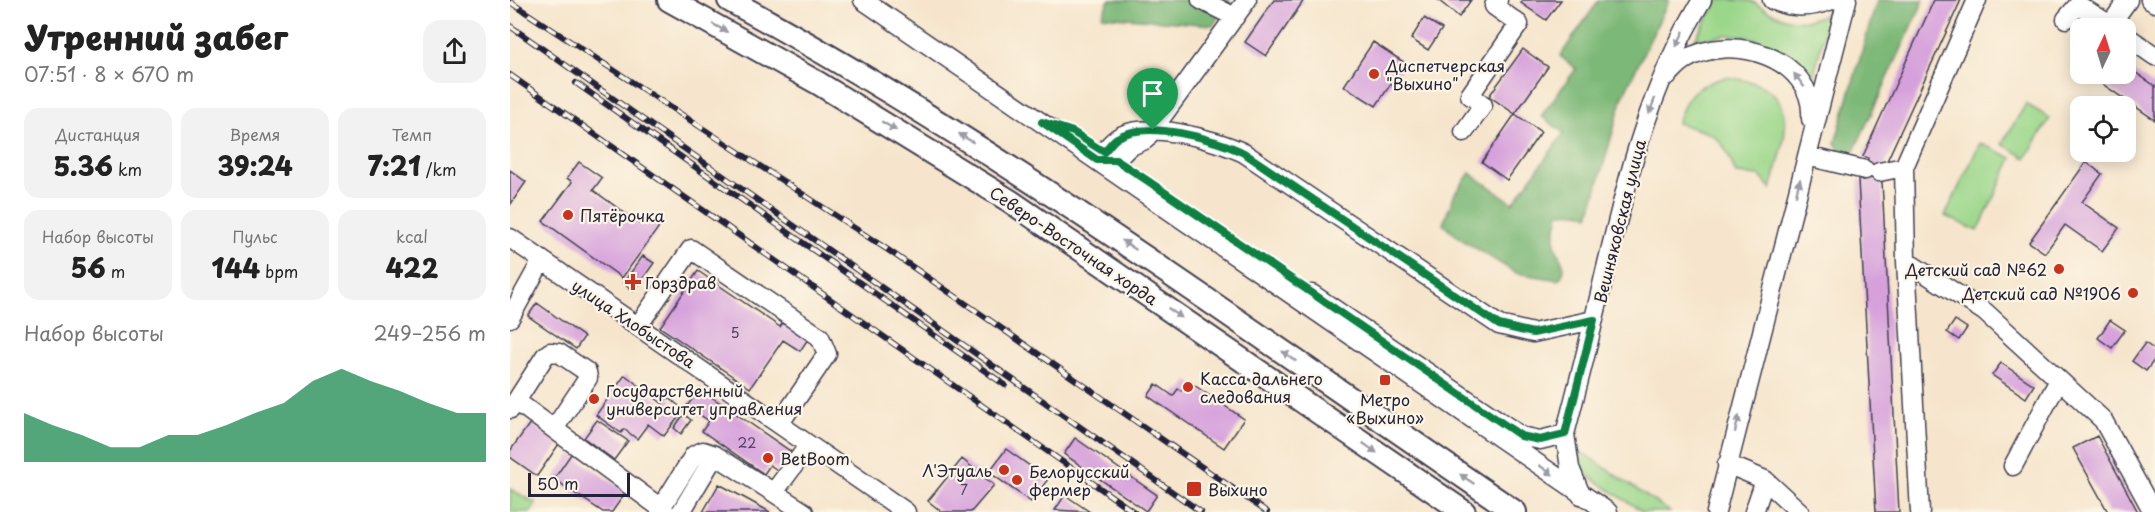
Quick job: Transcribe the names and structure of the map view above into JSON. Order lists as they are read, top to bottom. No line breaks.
{"streets":{"main road":["Северо-Восточная хорда"],"street":["Вешняковская улица","улица Хлобыстова"]},"places":{"other":["Диспетчерская \"Выхино\"","Пятёрочка","Детский сад №62","Детский сад №1906","Kасса дальнего следования","Государственный университет управления","BetBoom","Л'Этуаль","Белорусский фермер"],"health":["Горздрав"],"transit":["Метро «Выхино»","Выхино"]},"house_numbers":["5","22","7"],"scale_bar":"50 m","north":"top","page":{"heading":["Утренний забег","07:51 · 8 × 670 m"],"stats":[["Дистанция","5.36 km"],["Время","39:24"],["Темп","7:21 /km"],["Набор высоты","56 m"],["Пульс","144 bpm"],["kcal","422"]],"chart":["Набор высоты","249–256 m"],"scale":"50 m"}}
